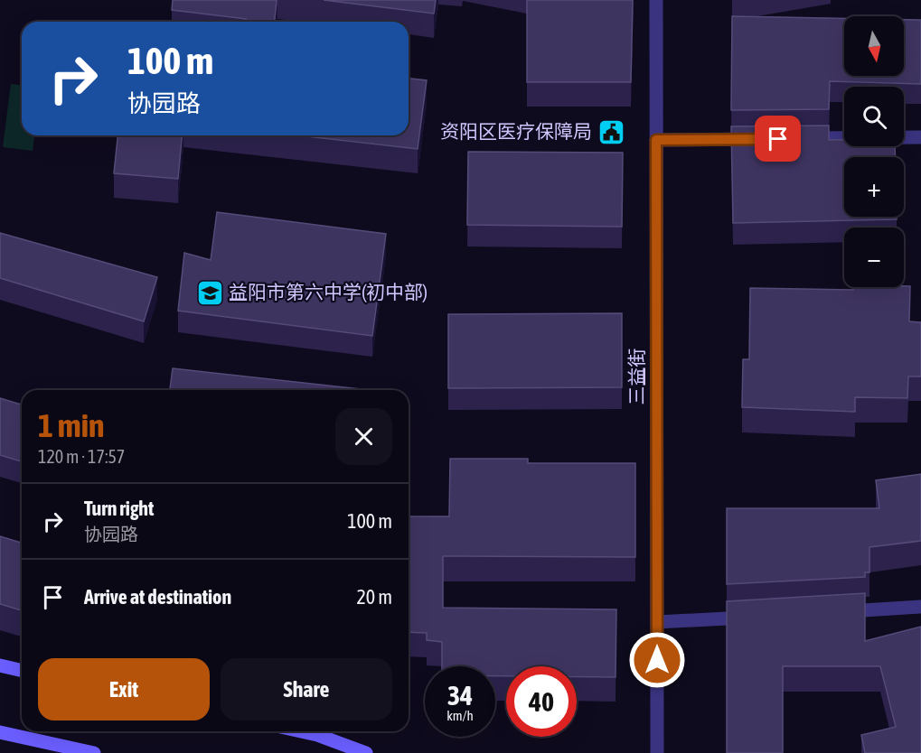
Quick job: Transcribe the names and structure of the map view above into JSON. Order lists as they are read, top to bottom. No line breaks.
{"streets":{"street":["三益街"]},"places":{"public building":["资阳区医疗保障局"],"school or university":["益阳市第六中学(初中部)"]},"north":"bottom","page":{"map_buttons":["+","−"],"turn":["100 m","协园路"],"heading":["1 min","120 m · 17:57"],"list":[{"name":"Turn right","note":"协园路","value":"100 m"},{"name":"Arrive at destination","value":"20 m"}],"buttons":["Exit","Share"],"speed":"34 km/h","limit":"40"}}
